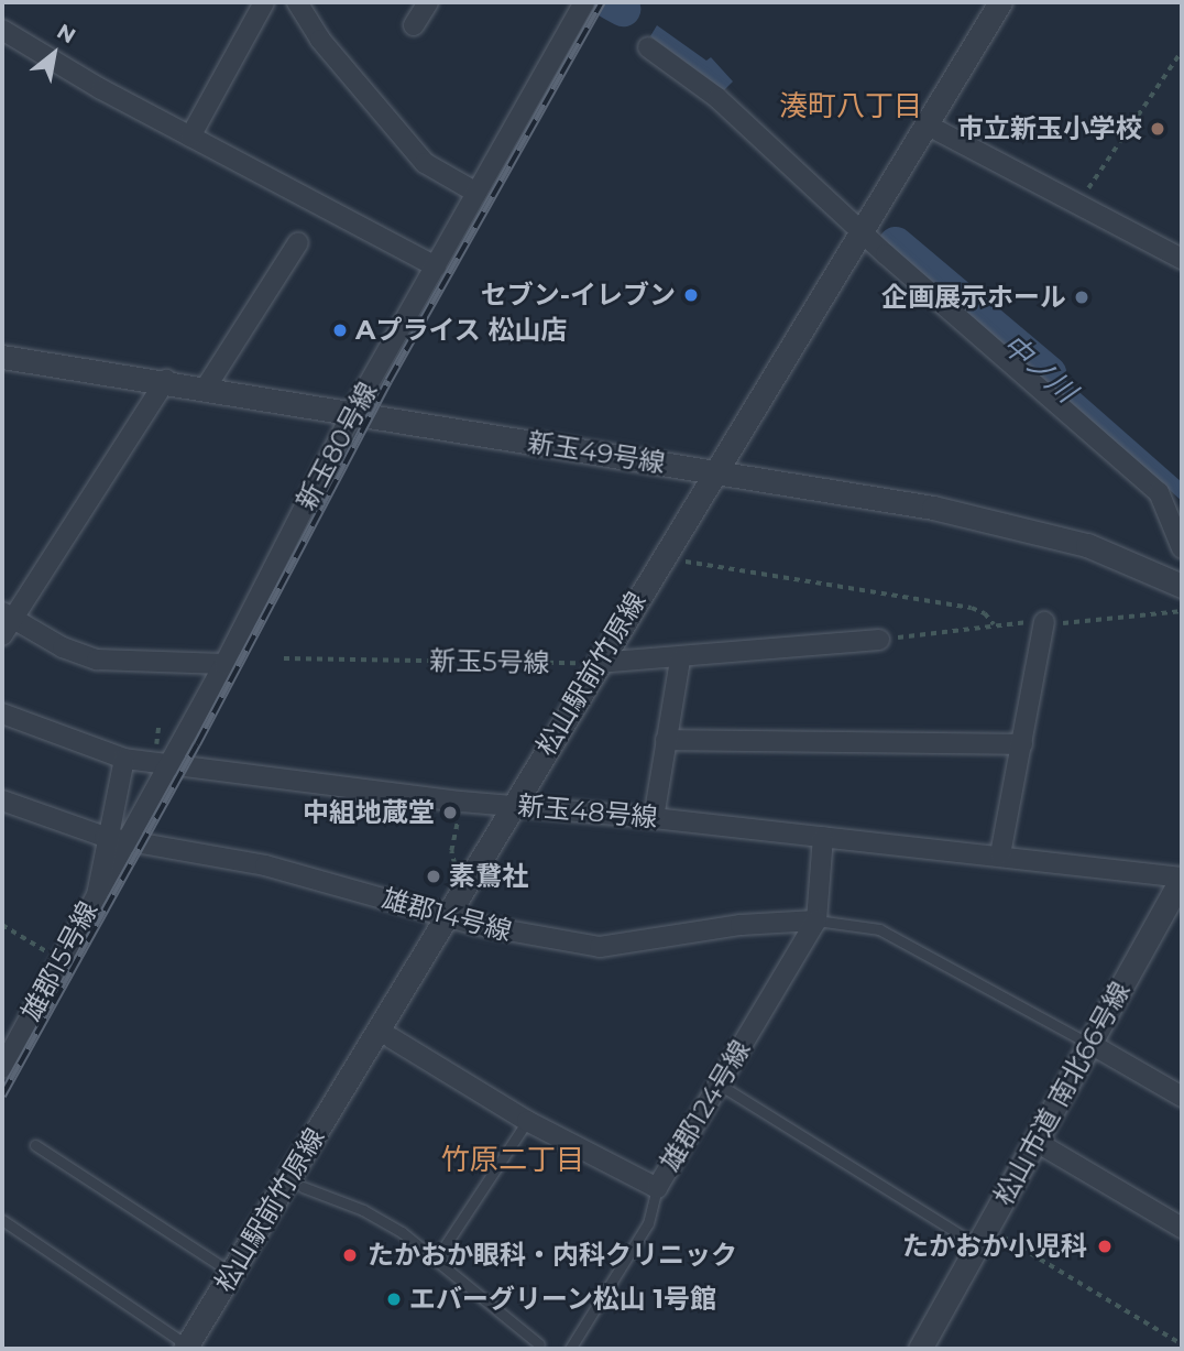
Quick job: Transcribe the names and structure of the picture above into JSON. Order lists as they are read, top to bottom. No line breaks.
{"streets":{"street":["新玉80号線","新玉49号線","松山駅前竹原線","新玉48号線","雄郡14号線","雄郡15号線","松山市道 南北66号線","雄郡124号線"],"path":["新玉5号線"]},"crossings":[["新玉80号線","新玉49号線"],["新玉80号線","新玉48号線"],["新玉80号線","雄郡14号線"],["新玉80号線","雄郡15号線"],["新玉49号線","松山駅前竹原線"],["新玉5号線","松山駅前竹原線"],["松山駅前竹原線","新玉48号線"],["松山駅前竹原線","雄郡14号線"],["松山駅前竹原線","雄郡124号線"],["新玉48号線","雄郡15号線"],["新玉48号線","松山市道 南北66号線"],["雄郡14号線","雄郡15号線"],["雄郡14号線","雄郡124号線"]],"districts":["湊町八丁目","竹原二丁目"],"water":["中ノ川"],"places":["市立新玉小学校","セブン-イレブン","企画展示ホール","Aプライス 松山店","中組地蔵堂","素鵞社","たかおか小児科","たかおか眼科・内科クリニック","エバーグリーン松山 1号館"],"north":"top right"}
